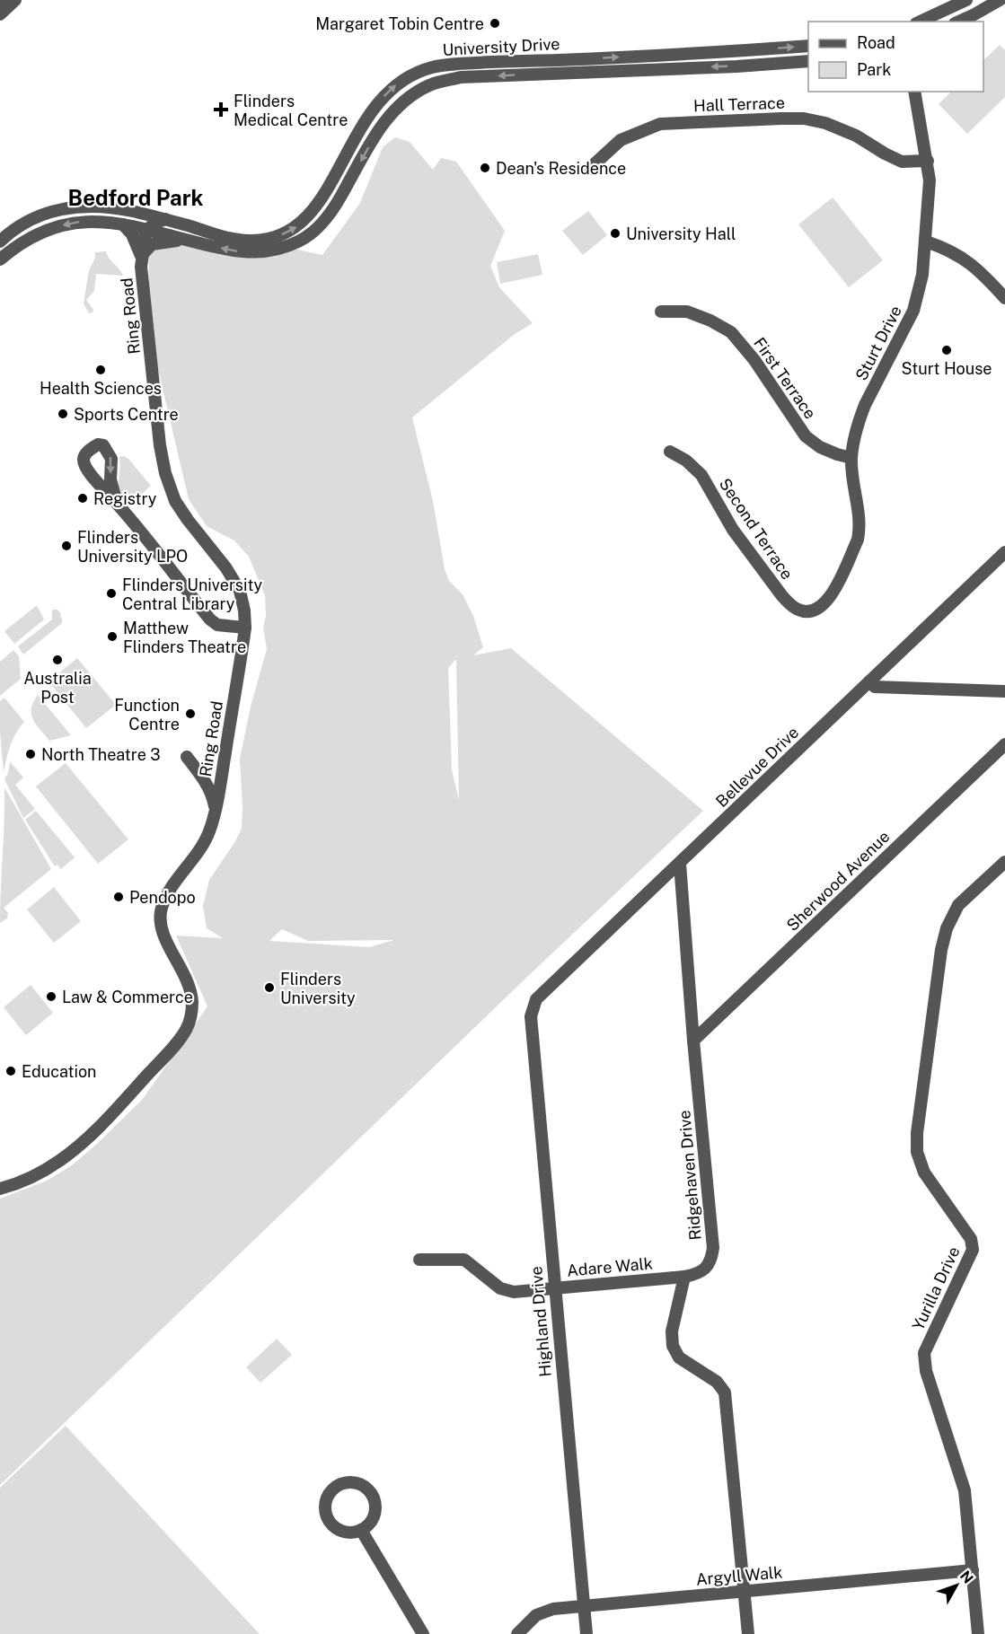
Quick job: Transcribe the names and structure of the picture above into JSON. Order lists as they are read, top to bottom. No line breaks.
{"streets":{"street":["University Drive","Hall Terrace","Ring Road","Sturt Drive","First Terrace","Second Terrace","Bellevue Drive","Sherwood Avenue","Ridgehaven Drive","Adare Walk","Yurilla Drive","Highland Drive","Argyll Walk"]},"crossings":[["University Drive","Ring Road"],["Hall Terrace","Sturt Drive"],["Sturt Drive","First Terrace"],["Sturt Drive","Second Terrace"],["First Terrace","Second Terrace"],["Bellevue Drive","Ridgehaven Drive"],["Bellevue Drive","Highland Drive"],["Sherwood Avenue","Ridgehaven Drive"],["Ridgehaven Drive","Adare Walk"],["Adare Walk","Highland Drive"],["Yurilla Drive","Argyll Walk"],["Highland Drive","Argyll Walk"]],"districts":["Bedford Park"],"places":{"other":["Margaret Tobin Centre","Dean's Residence","University Hall","Sturt House","Health Sciences","Sports Centre","Registry","Flinders University LPO","Flinders University Central Library","Matthew Flinders Theatre","Australia Post","Function Centre","North Theatre 3","Pendopo","Flinders University","Law & Commerce","Education"],"health":["Flinders Medical Centre"]},"legend":["Road","Park"],"north":"top right"}
